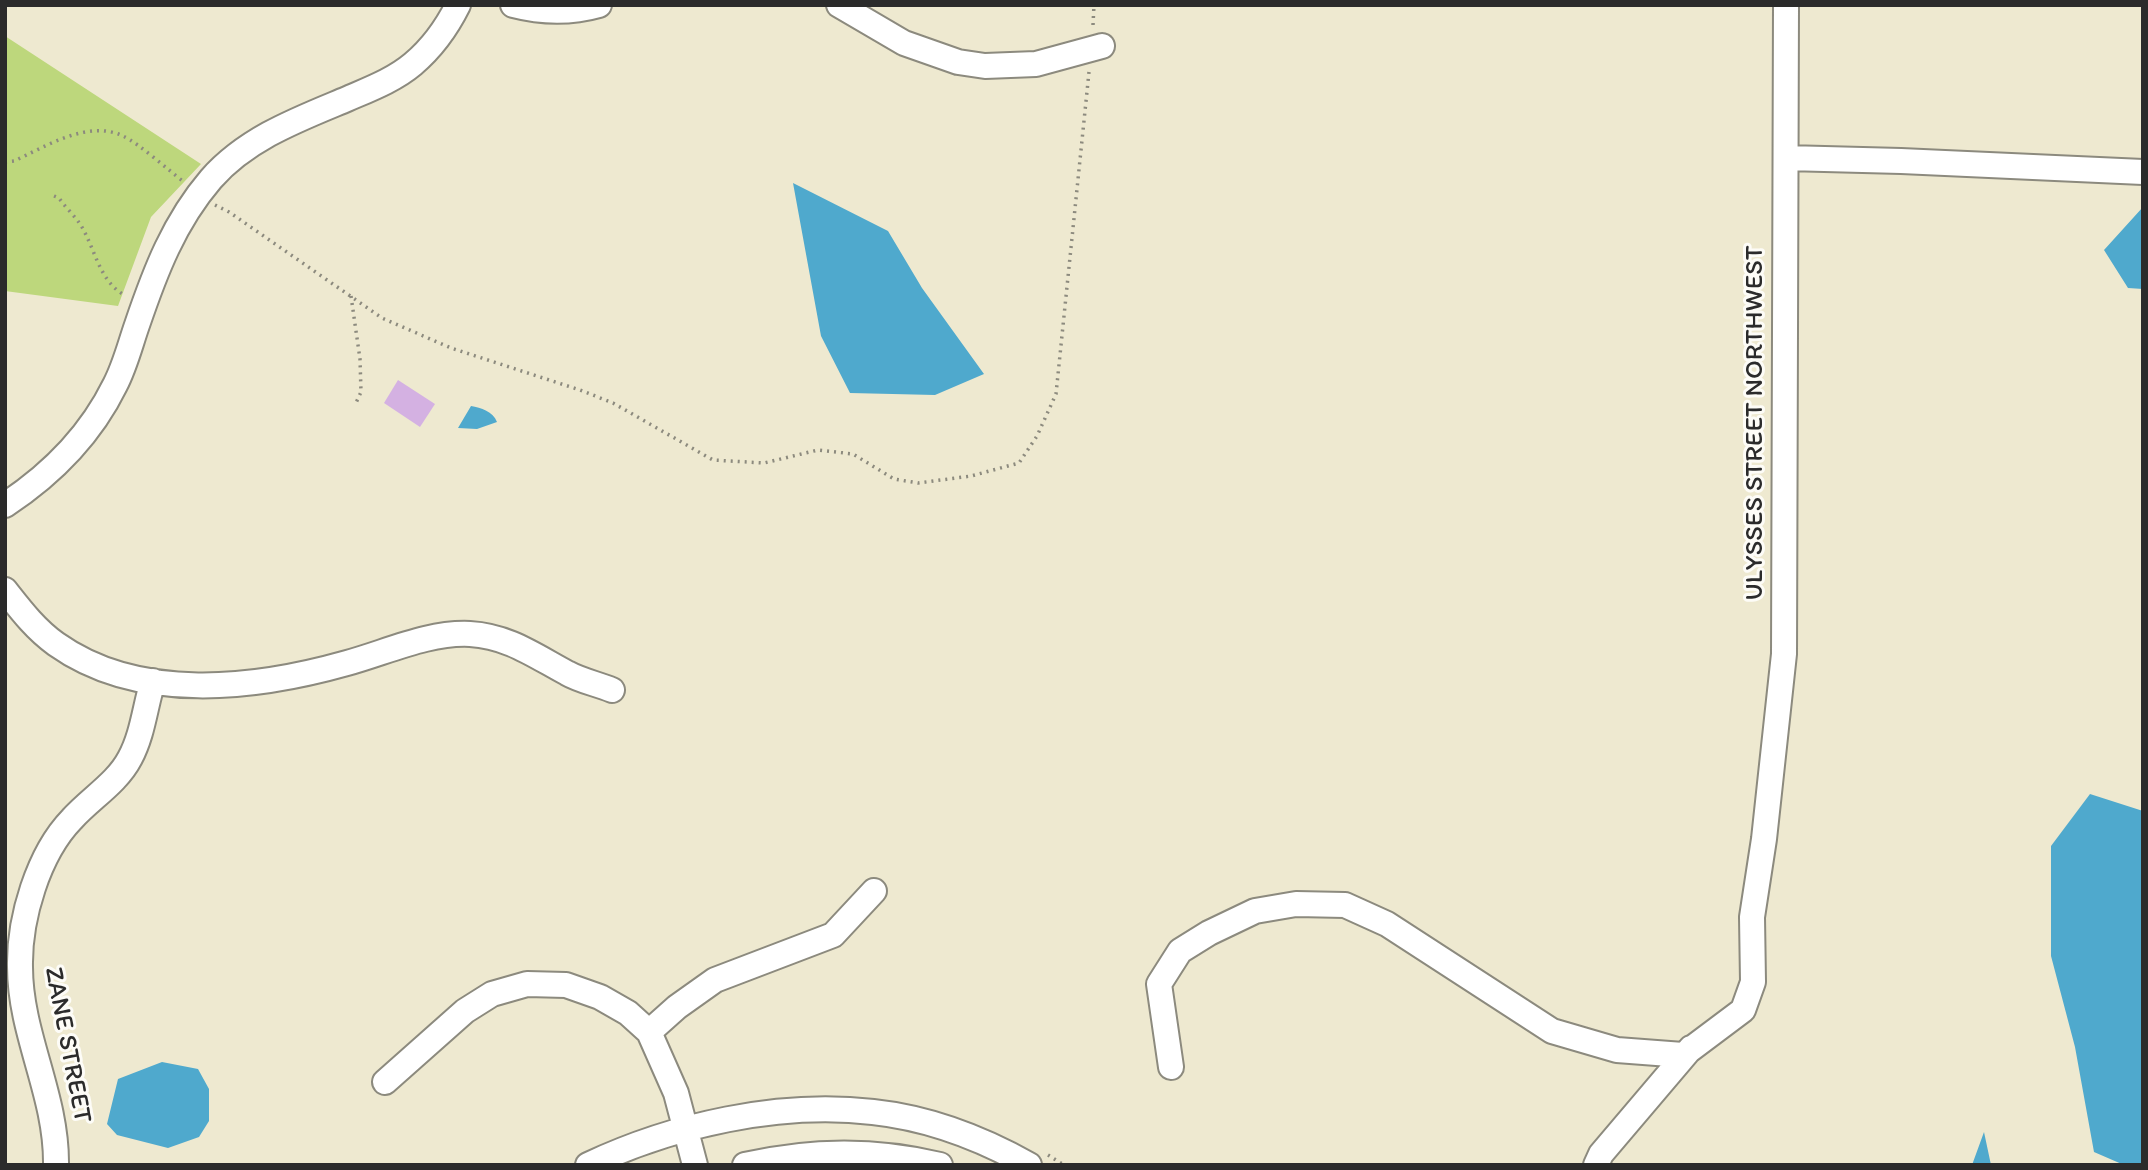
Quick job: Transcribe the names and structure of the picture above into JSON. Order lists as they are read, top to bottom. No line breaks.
{"streets":{"street":["ULYSSES STREET NORTHWEST","ZANE STREET"]}}
